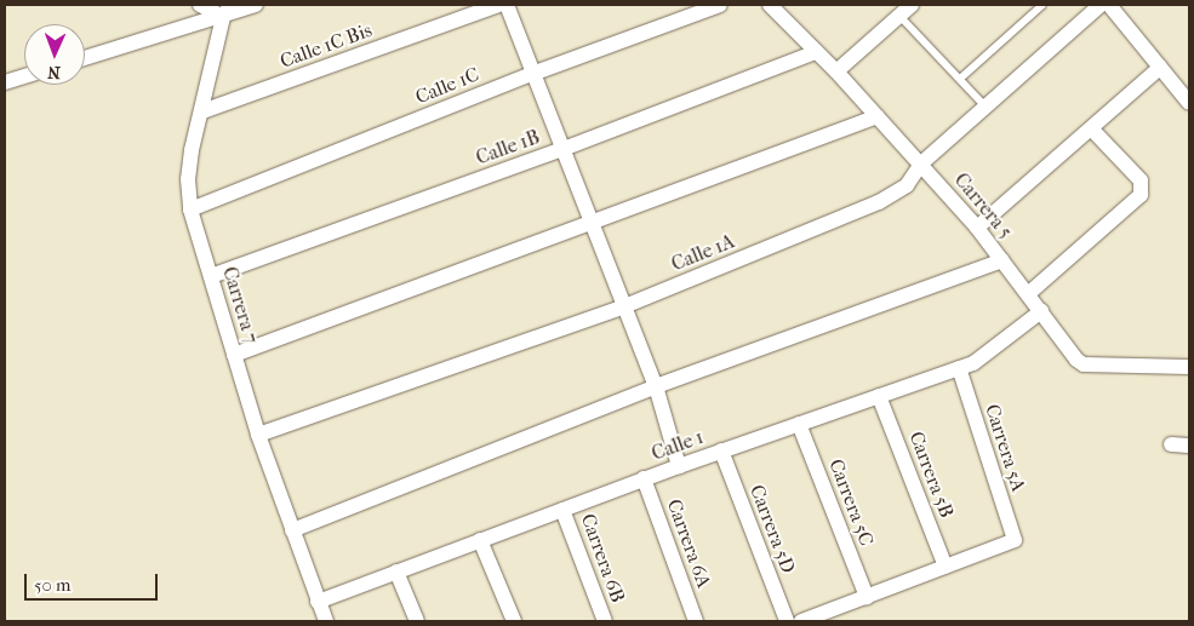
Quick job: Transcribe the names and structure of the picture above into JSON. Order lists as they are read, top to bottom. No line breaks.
{"streets":{"street":["Calle 1C Bis","Calle 1C","Calle 1B","Carrera 5","Calle 1A","Carrera 7","Calle 1","Carrera 5A","Carrera 5B","Carrera 5C","Carrera 5D","Carrera 6A","Carrera 6B"]},"crossings":[["Calle 1C Bis","Carrera 7"],["Calle 1C","Carrera 7"],["Calle 1B","Carrera 5"],["Calle 1B","Carrera 7"],["Carrera 5","Calle 1A"],["Carrera 5","Calle 1"],["Calle 1A","Carrera 7"],["Carrera 7","Calle 1"],["Calle 1","Carrera 5A"],["Calle 1","Carrera 5B"],["Calle 1","Carrera 5C"],["Calle 1","Carrera 5D"],["Calle 1","Carrera 6A"],["Calle 1","Carrera 6B"],["Carrera 5A","Carrera 5B"]],"scale_bar":"50 m","north":"bottom"}
